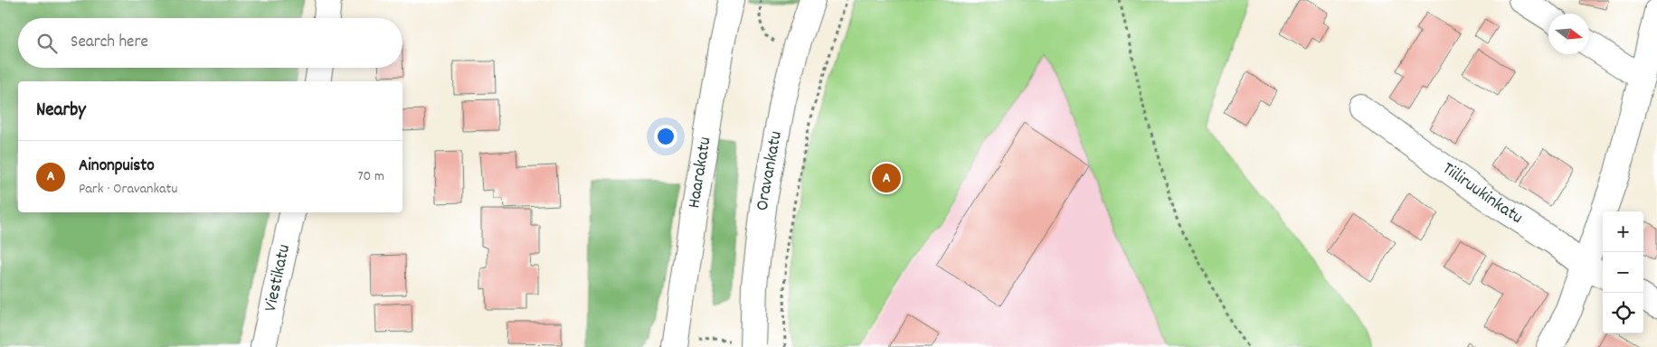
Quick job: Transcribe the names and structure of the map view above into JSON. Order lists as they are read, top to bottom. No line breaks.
{"streets":{"street":["Oravankatu","Haarakatu","Tiiliruukinkatu","Viestikatu"]},"north":"right","page":{"search":"Search here","heading":"Nearby","list":[{"mark":"A","name":"Ainonpuisto","note":"Park · Oravankatu","value":"70 m"}],"pins":"A","map_buttons":["+","−"]}}
